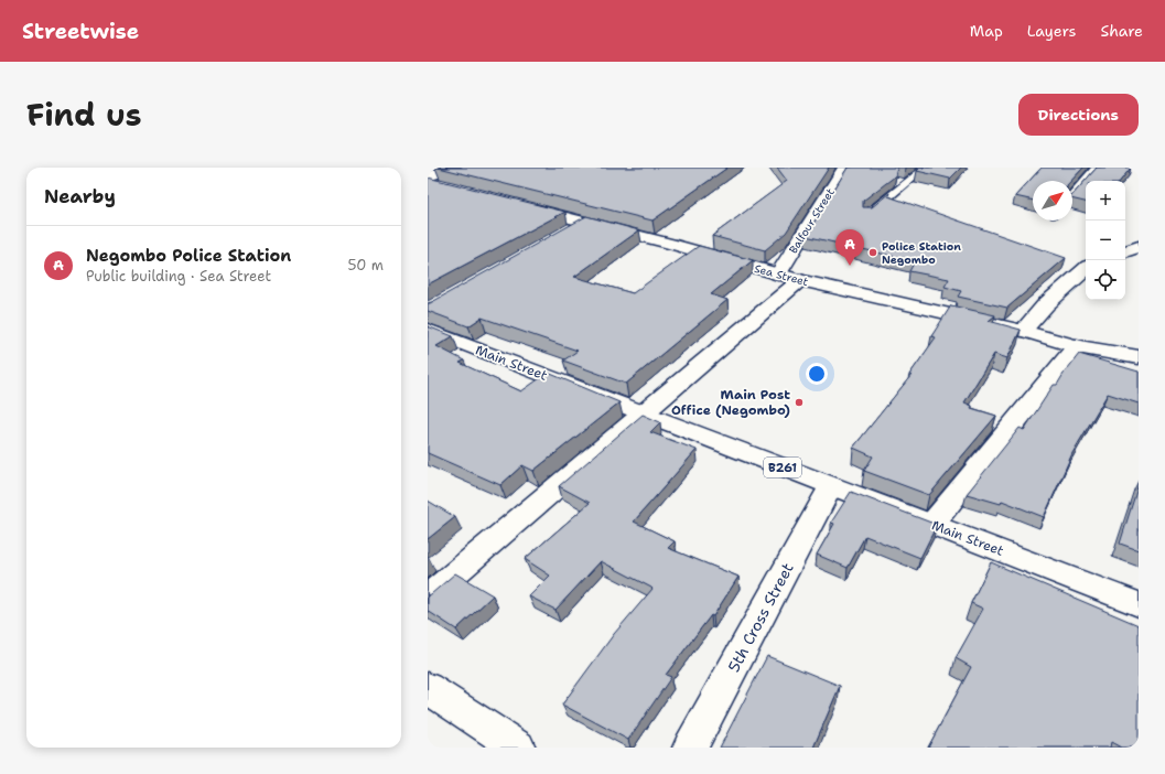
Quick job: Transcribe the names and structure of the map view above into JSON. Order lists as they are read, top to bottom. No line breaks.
{"streets":{"street":["Balfour Street","Sea Street","Main Street","B261","5th Cross Street"]},"crossings":[["Balfour Street","Sea Street"],["Main Street","5th Cross Street"]],"places":["Police Station Negombo","Main Post Office (Negombo)"],"north":"top right","page":{"header":"Streetwise","nav":["Map","Layers","Share"],"title":"Find us","buttons":"Directions","heading":"Nearby","map_buttons":["+","−"],"list":[{"mark":"A","name":"Negombo Police Station","note":"Public building · Sea Street","value":"50 m"}],"pins":"A"}}
